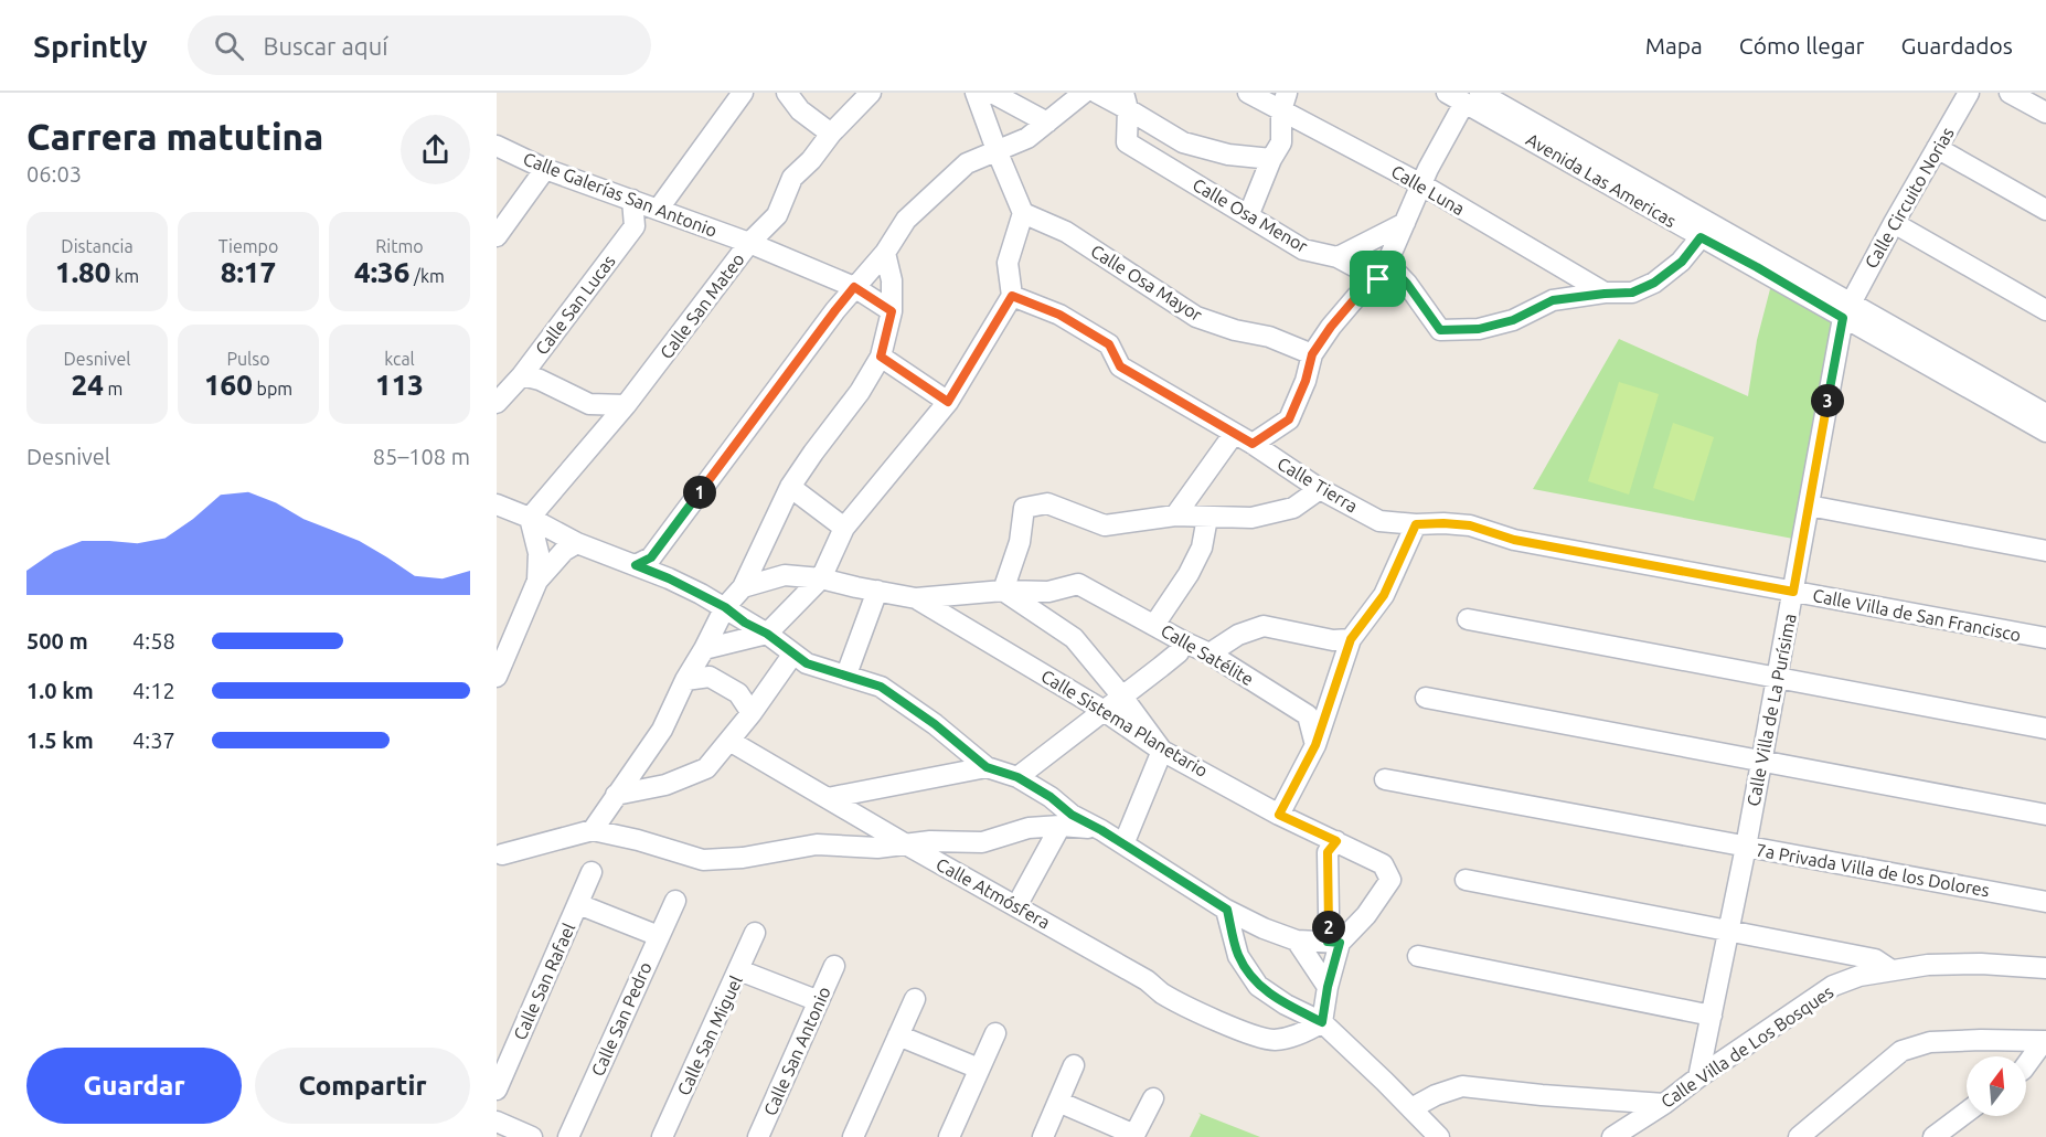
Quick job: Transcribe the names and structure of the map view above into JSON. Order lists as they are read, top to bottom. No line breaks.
{"streets":{"street":["Avenida Las Americas","Calle Luna","Calle Galerías San Antonio","Calle Circuito Norias","Calle Osa Menor","Calle Osa Mayor","Calle San Lucas","Calle San Mateo","Calle Tierra","Calle Villa de San Francisco","Calle Satélite","Calle Villa de La Purísima","Calle Sistema Planetario","7a Privada Villa de los Dolores","Calle Atmósfera","Calle San Rafael","Calle San Pedro","Calle San Miguel","Calle Villa de Los Bosques","Calle San Antonio"]},"crossings":[["Calle Luna","Calle Osa Menor"],["Calle Galerías San Antonio","Calle San Lucas"],["Calle Galerías San Antonio","Calle San Mateo"],["Calle Circuito Norias","Calle Villa de La Purísima"],["Calle Tierra","Calle Villa de San Francisco"],["Calle Villa de San Francisco","Calle Villa de La Purísima"],["Calle Villa de La Purísima","7a Privada Villa de los Dolores"],["Calle Villa de La Purísima","Calle Villa de Los Bosques"]],"north":"top","page":{"header":"Sprintly","search":"Buscar aquí","nav":["Mapa","Cómo llegar","Guardados"],"heading":["Carrera matutina","06:03"],"stats":[["Distancia","1.80 km"],["Tiempo","8:17"],["Ritmo","4:36 /km"],["Desnivel","24 m"],["Pulso","160 bpm"],["kcal","113"]],"pins":["3","1","2"],"chart":["Desnivel","85–108 m"],"list":[{"name":"500 m","note":"4:58"},{"name":"1.0 km","note":"4:12"},{"name":"1.5 km","note":"4:37"}],"buttons":["Guardar","Compartir"]}}
